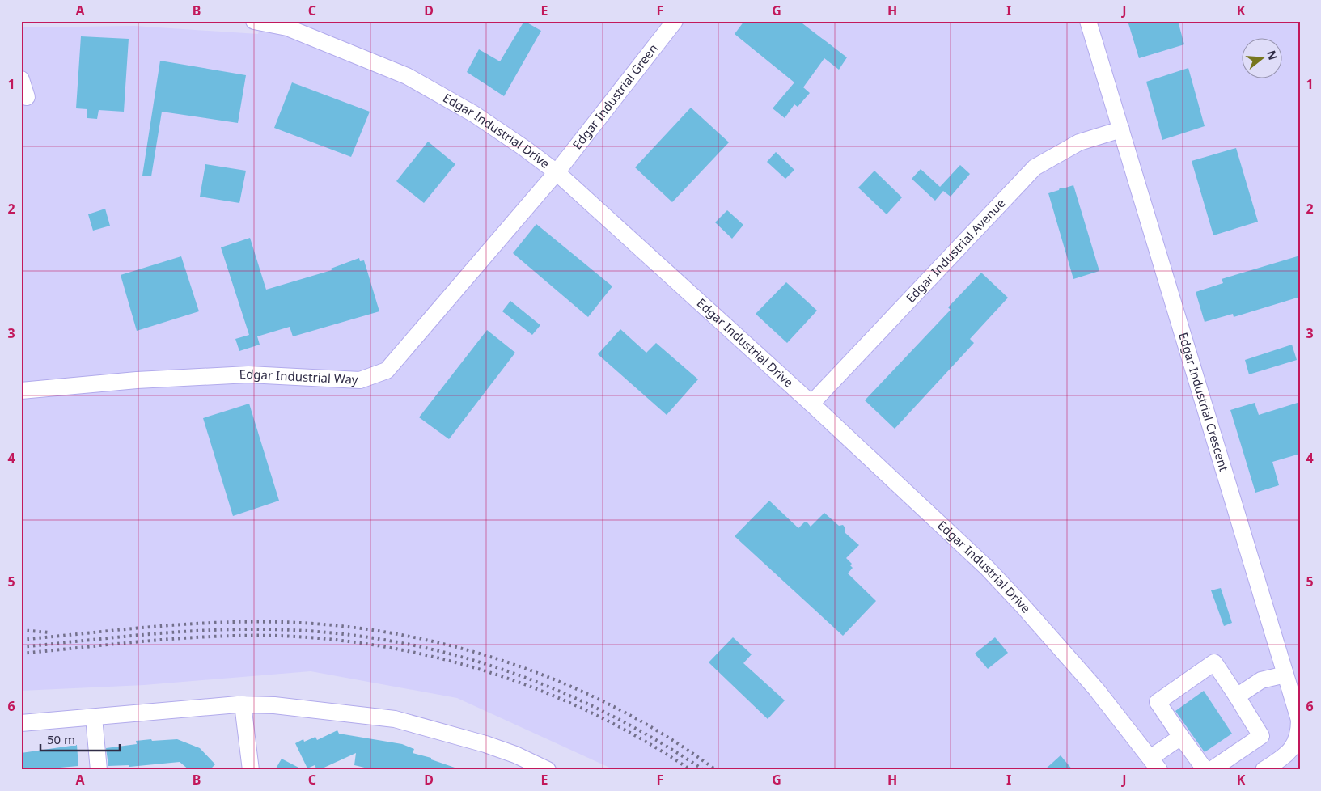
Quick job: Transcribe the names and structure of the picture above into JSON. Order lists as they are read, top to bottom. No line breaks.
{"streets":{"street":["Edgar Industrial Green","Edgar Industrial Drive","Edgar Industrial Avenue","Edgar Industrial Way","Edgar Industrial Crescent"]},"crossings":[["Edgar Industrial Green","Edgar Industrial Drive"],["Edgar Industrial Green","Edgar Industrial Way"],["Edgar Industrial Drive","Edgar Industrial Avenue"],["Edgar Industrial Drive","Edgar Industrial Way"],["Edgar Industrial Avenue","Edgar Industrial Crescent"]],"scale_bar":"50 m","north":"right","grid":{"columns":["A","B","C","D","E","F","G","H","I","J","K"],"rows":["1","2","3","4","5","6"]}}
